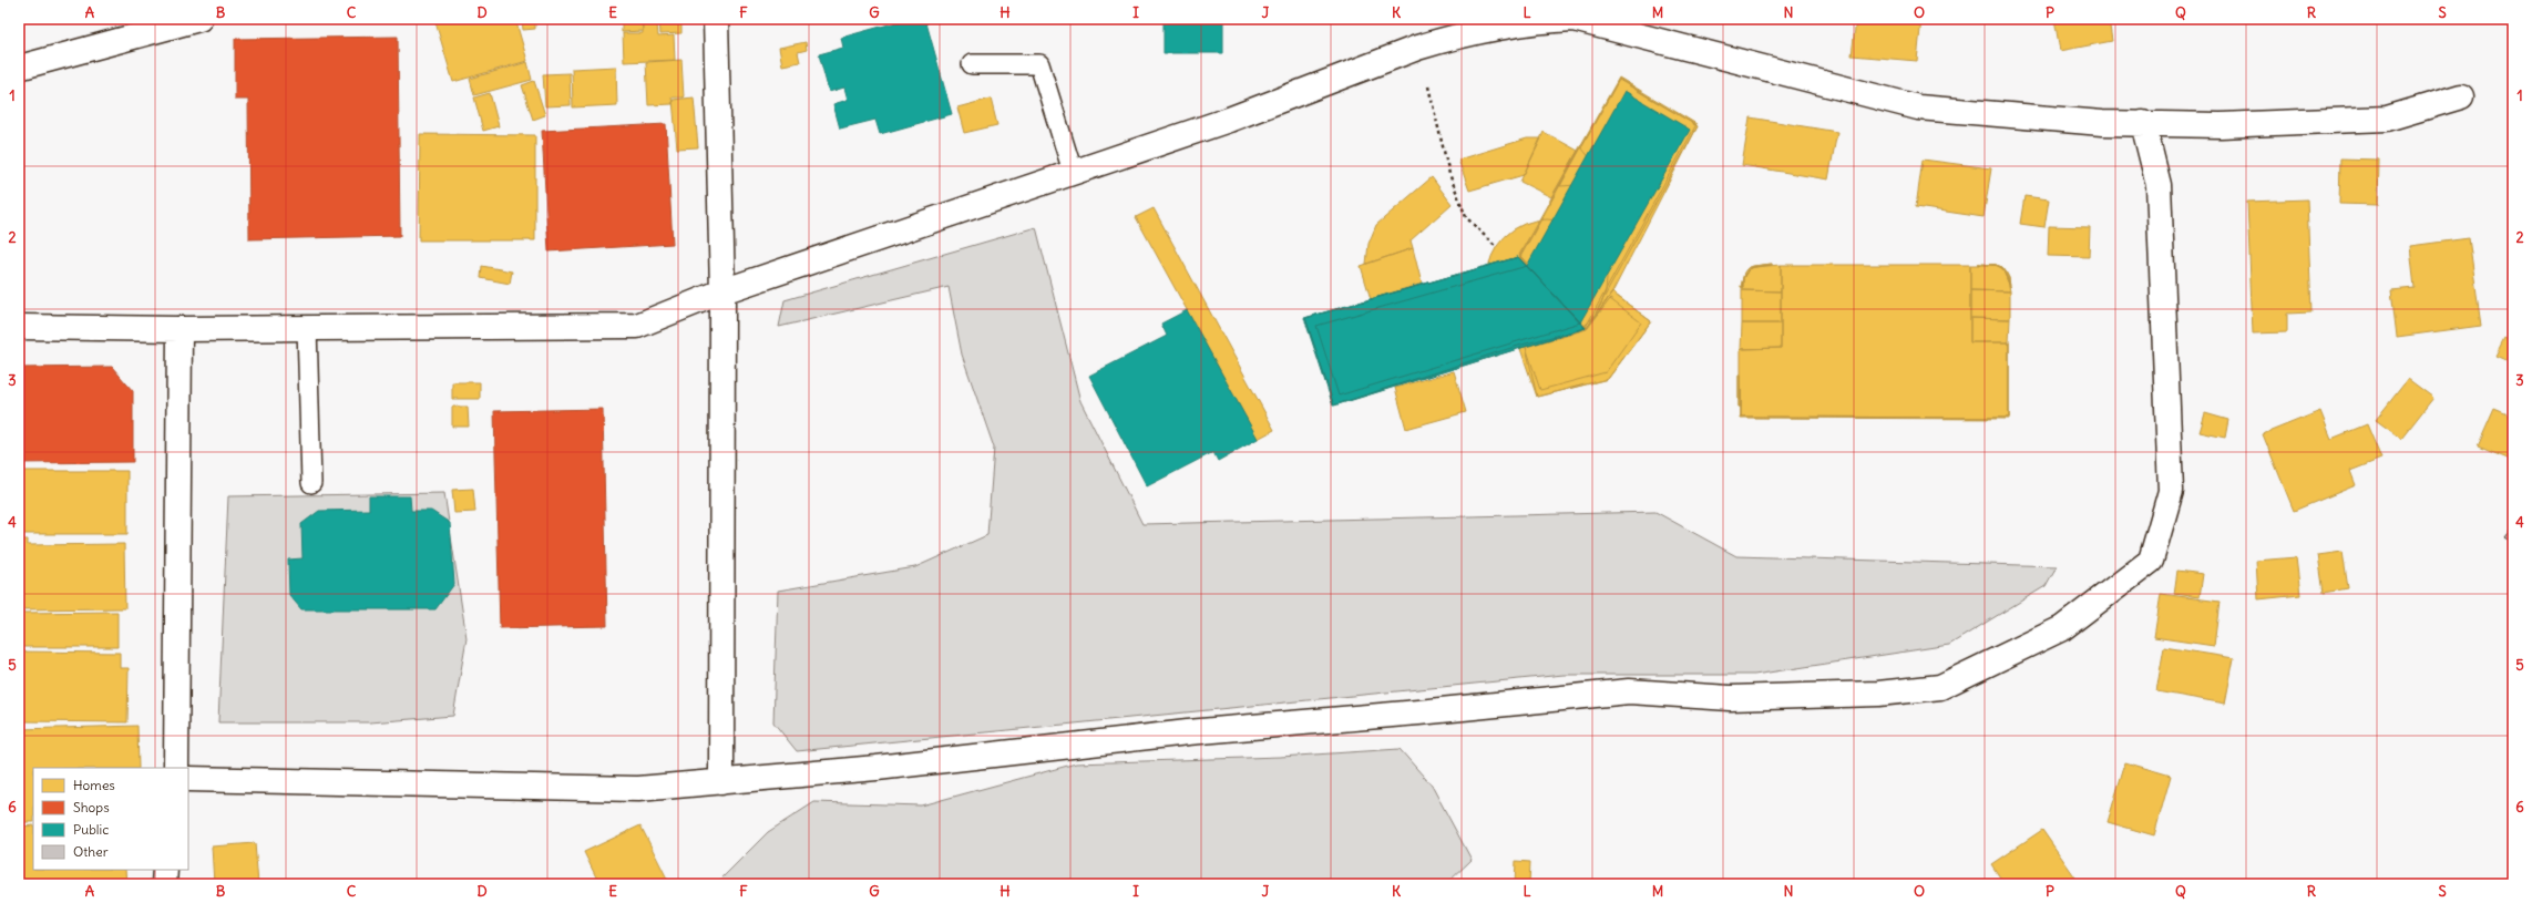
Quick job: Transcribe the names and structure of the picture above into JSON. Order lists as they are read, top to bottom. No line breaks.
{"legend":["Homes","Shops","Public","Other"],"grid":{"columns":["A","B","C","D","E","F","G","H","I","J","K","L","M","N","O","P","Q","R","S"],"rows":["1","2","3","4","5","6"]}}
